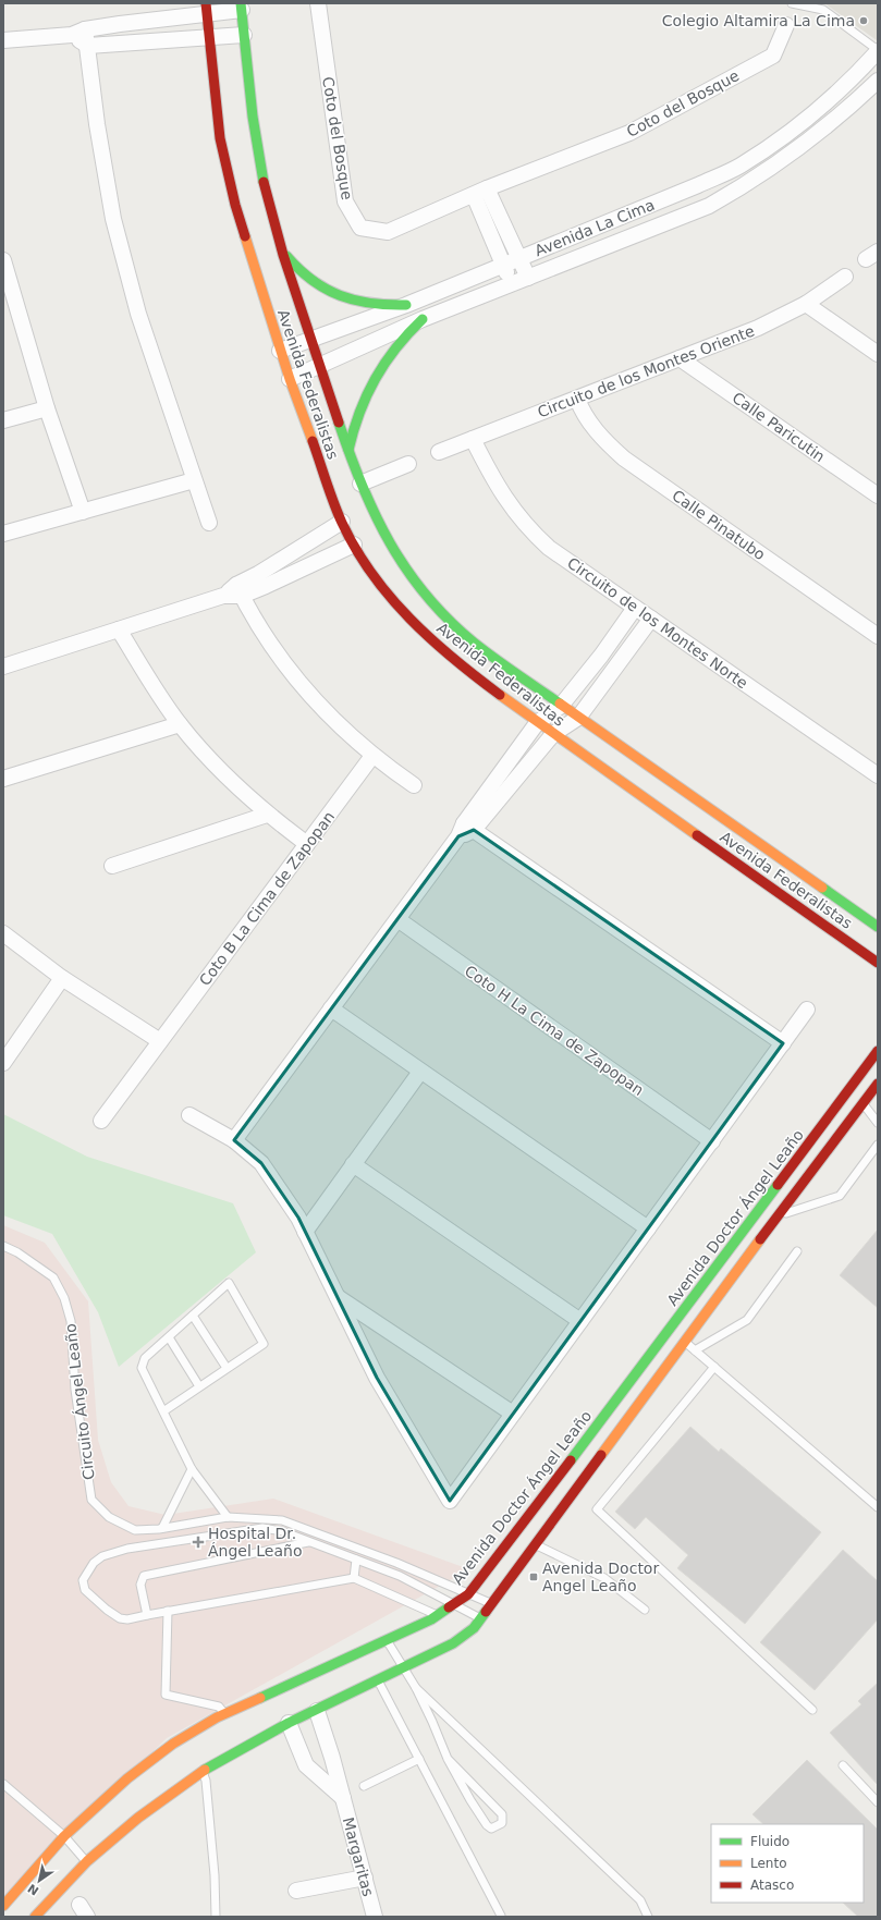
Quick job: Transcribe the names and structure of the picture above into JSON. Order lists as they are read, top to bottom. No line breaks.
{"streets":{"street":["Coto del Bosque","Avenida La Cima","Circuito de los Montes Oriente","Avenida Federalistas","Calle Paricutin","Calle Pinatubo","Circuito de los Montes Norte","Coto B La Cima de Zapopan","Coto H La Cima de Zapopan","Avenida Doctor Ángel Leaño","Margaritas"],"lane":["Circuito Ángel Leaño"]},"crossings":[["Avenida La Cima","Avenida Federalistas"],["Circuito de los Montes Oriente","Calle Paricutin"],["Circuito de los Montes Oriente","Calle Pinatubo"],["Circuito de los Montes Oriente","Circuito de los Montes Norte"],["Avenida Doctor Ángel Leaño","Circuito Ángel Leaño"],["Avenida Doctor Ángel Leaño","Margaritas"]],"places":{"other":["Colegio Altamira La Cima"],"health":["Hospital Dr. Ángel Leaño"],"transit":["Avenida Doctor Angel Leaño"]},"legend":["Fluido","Lento","Atasco"],"north":"bottom left"}
